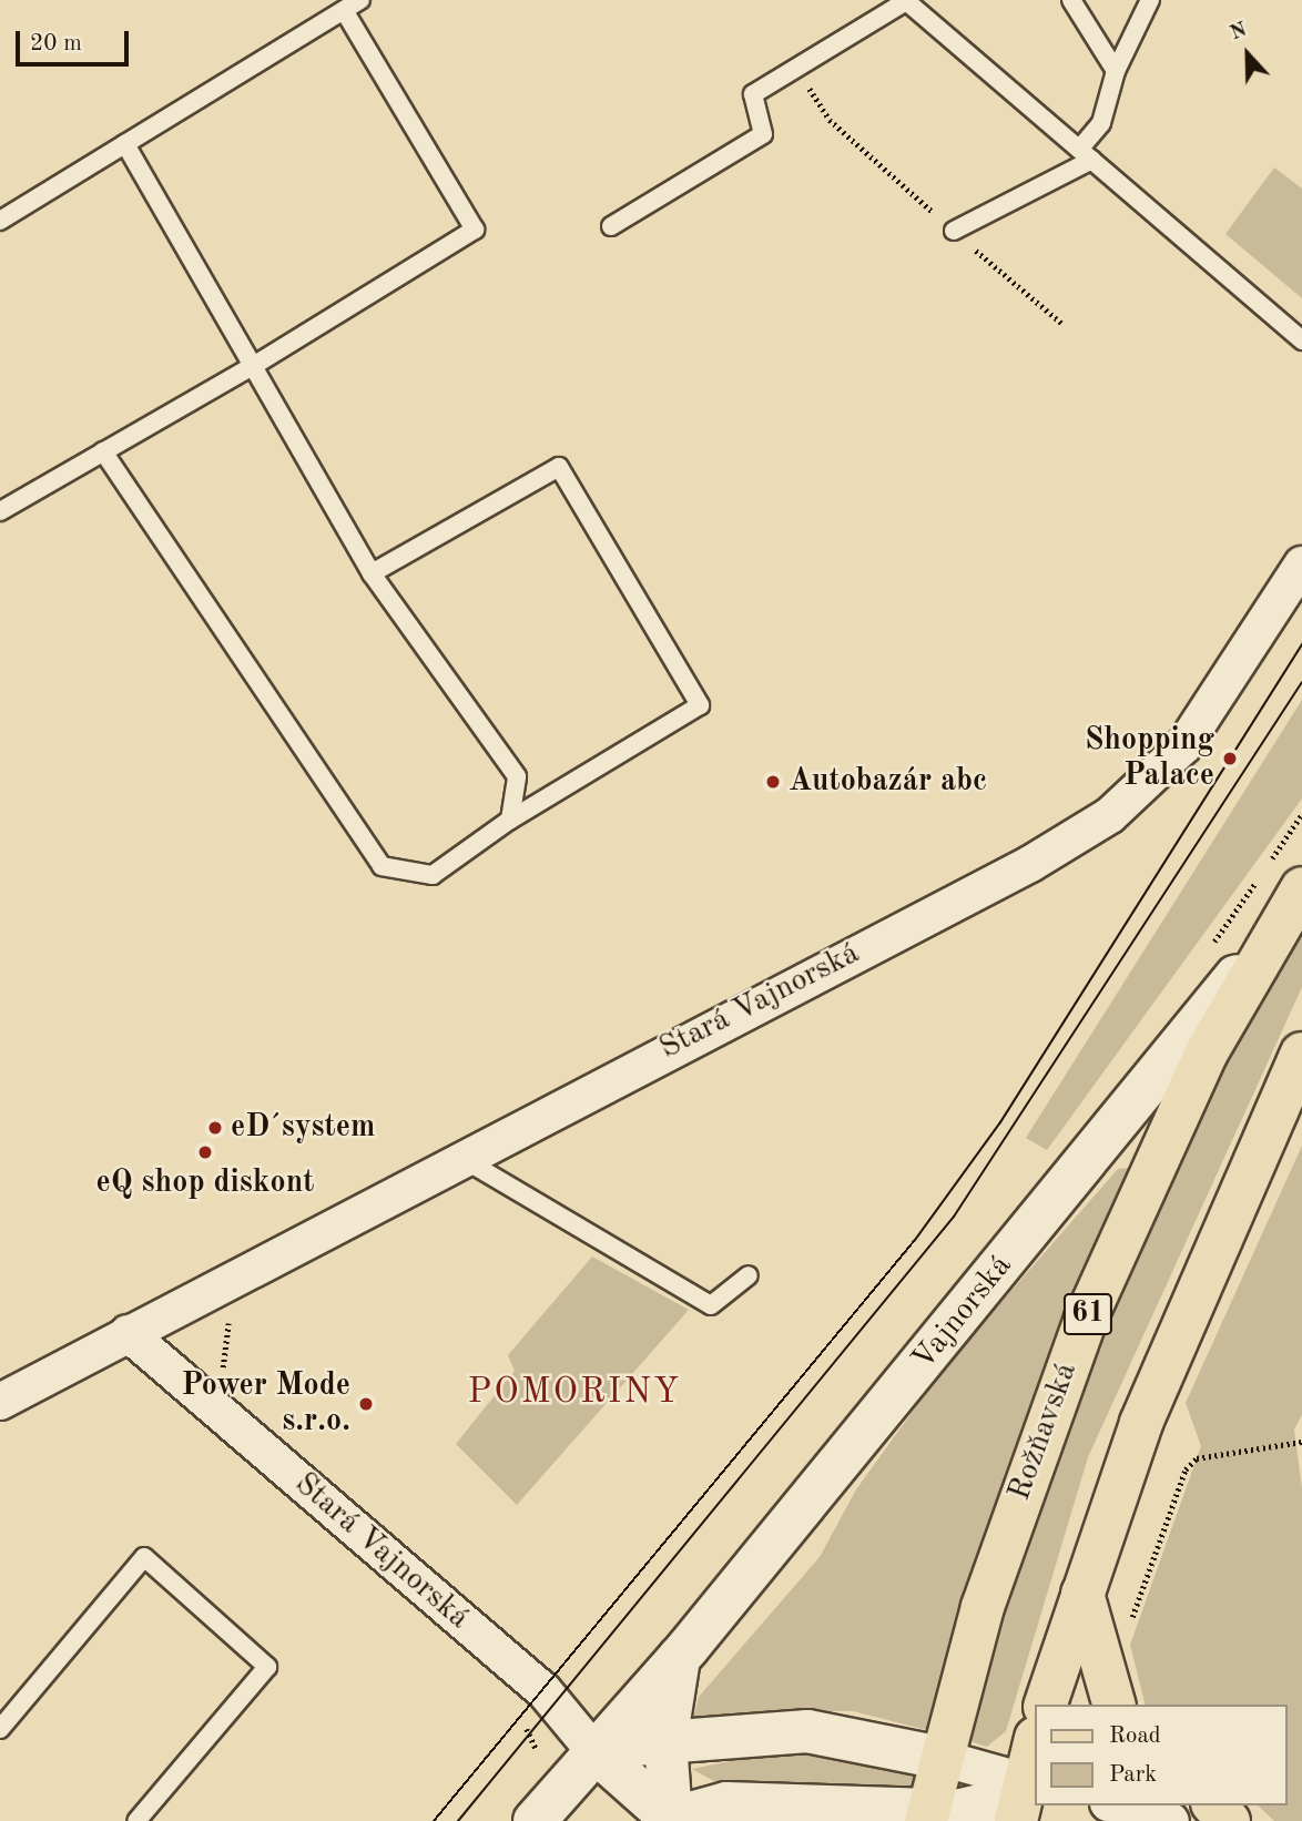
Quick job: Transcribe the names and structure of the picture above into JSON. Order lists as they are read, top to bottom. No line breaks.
{"streets":{"main road":["Vajnorská","61","Rožňavská"],"street":["Stará Vajnorská"]},"crossings":[["Stará Vajnorská","Vajnorská"],["Vajnorská","Rožňavská"]],"districts":["POMORINY"],"places":["Shopping Palace","Autobazár abc","eD´system","eQ shop diskont","Power Mode s.r.o."],"legend":["Road","Park"],"scale_bar":"20 m","north":"top"}
